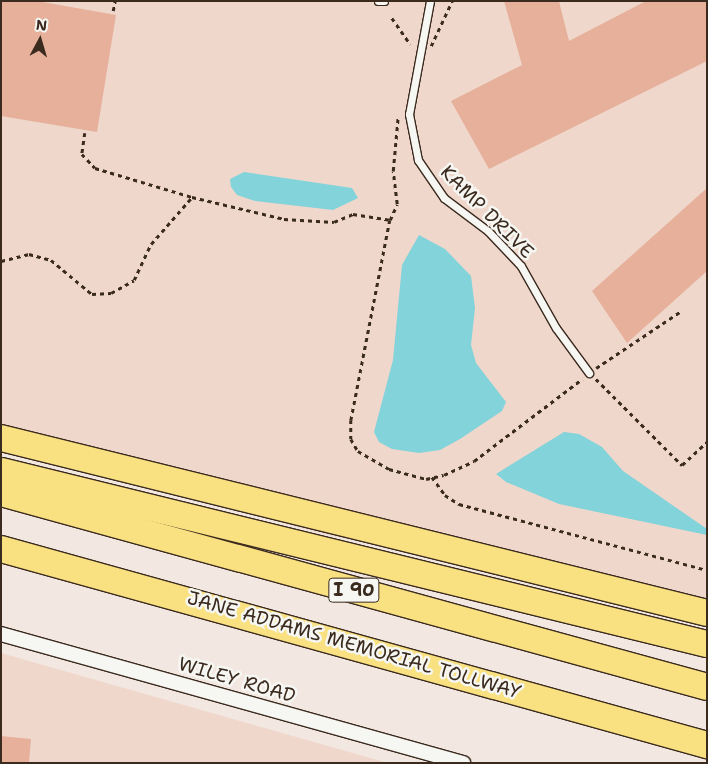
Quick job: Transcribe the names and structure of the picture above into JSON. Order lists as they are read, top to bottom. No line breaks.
{"streets":{"highway":["I 90","JANE ADDAMS MEMORIAL TOLLWAY"],"street":["WILEY ROAD"],"lane":["KAMP DRIVE"]},"north":"top"}
